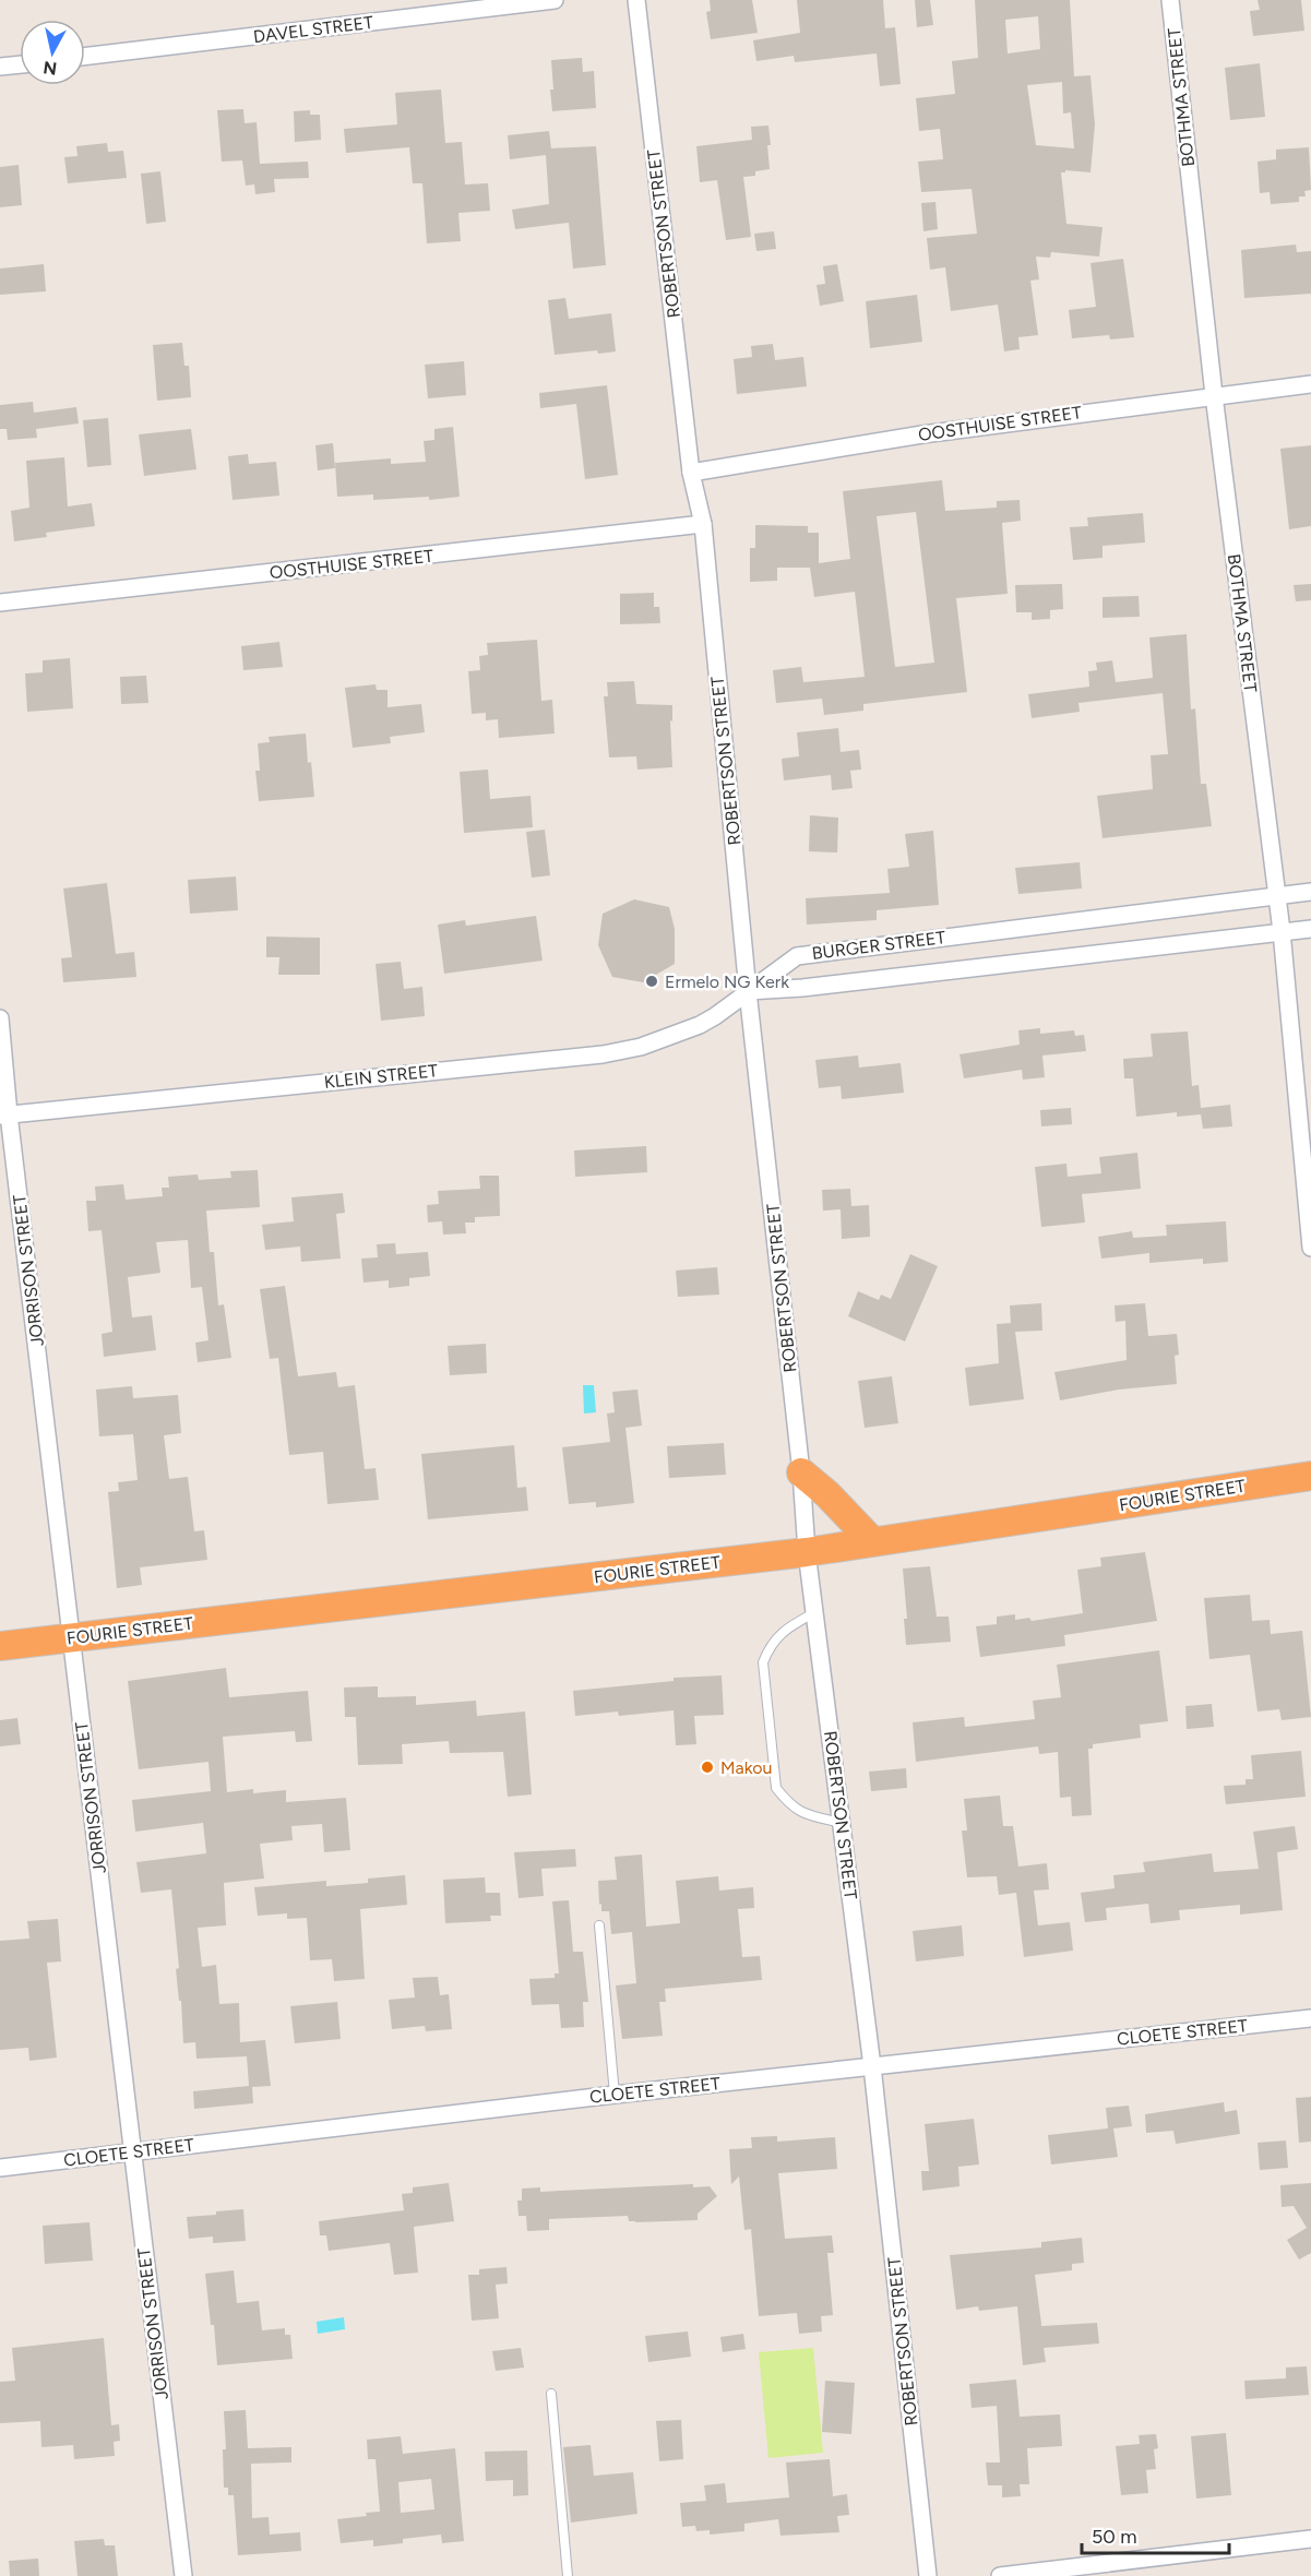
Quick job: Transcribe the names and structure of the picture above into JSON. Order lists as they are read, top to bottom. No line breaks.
{"streets":{"highway":["FOURIE STREET"],"street":["DAVEL STREET","BOTHMA STREET","ROBERTSON STREET","OOSTHUISE STREET","BURGER STREET","KLEIN STREET","JORRISON STREET","CLOETE STREET"]},"crossings":[["BOTHMA STREET","OOSTHUISE STREET"],["BOTHMA STREET","BURGER STREET"],["ROBERTSON STREET","OOSTHUISE STREET"],["ROBERTSON STREET","BURGER STREET"],["ROBERTSON STREET","KLEIN STREET"],["ROBERTSON STREET","FOURIE STREET"],["ROBERTSON STREET","CLOETE STREET"],["BURGER STREET","KLEIN STREET"],["KLEIN STREET","JORRISON STREET"],["JORRISON STREET","FOURIE STREET"],["JORRISON STREET","CLOETE STREET"]],"places":["Ermelo NG Kerk","Makou"],"scale_bar":"50 m","north":"bottom"}
